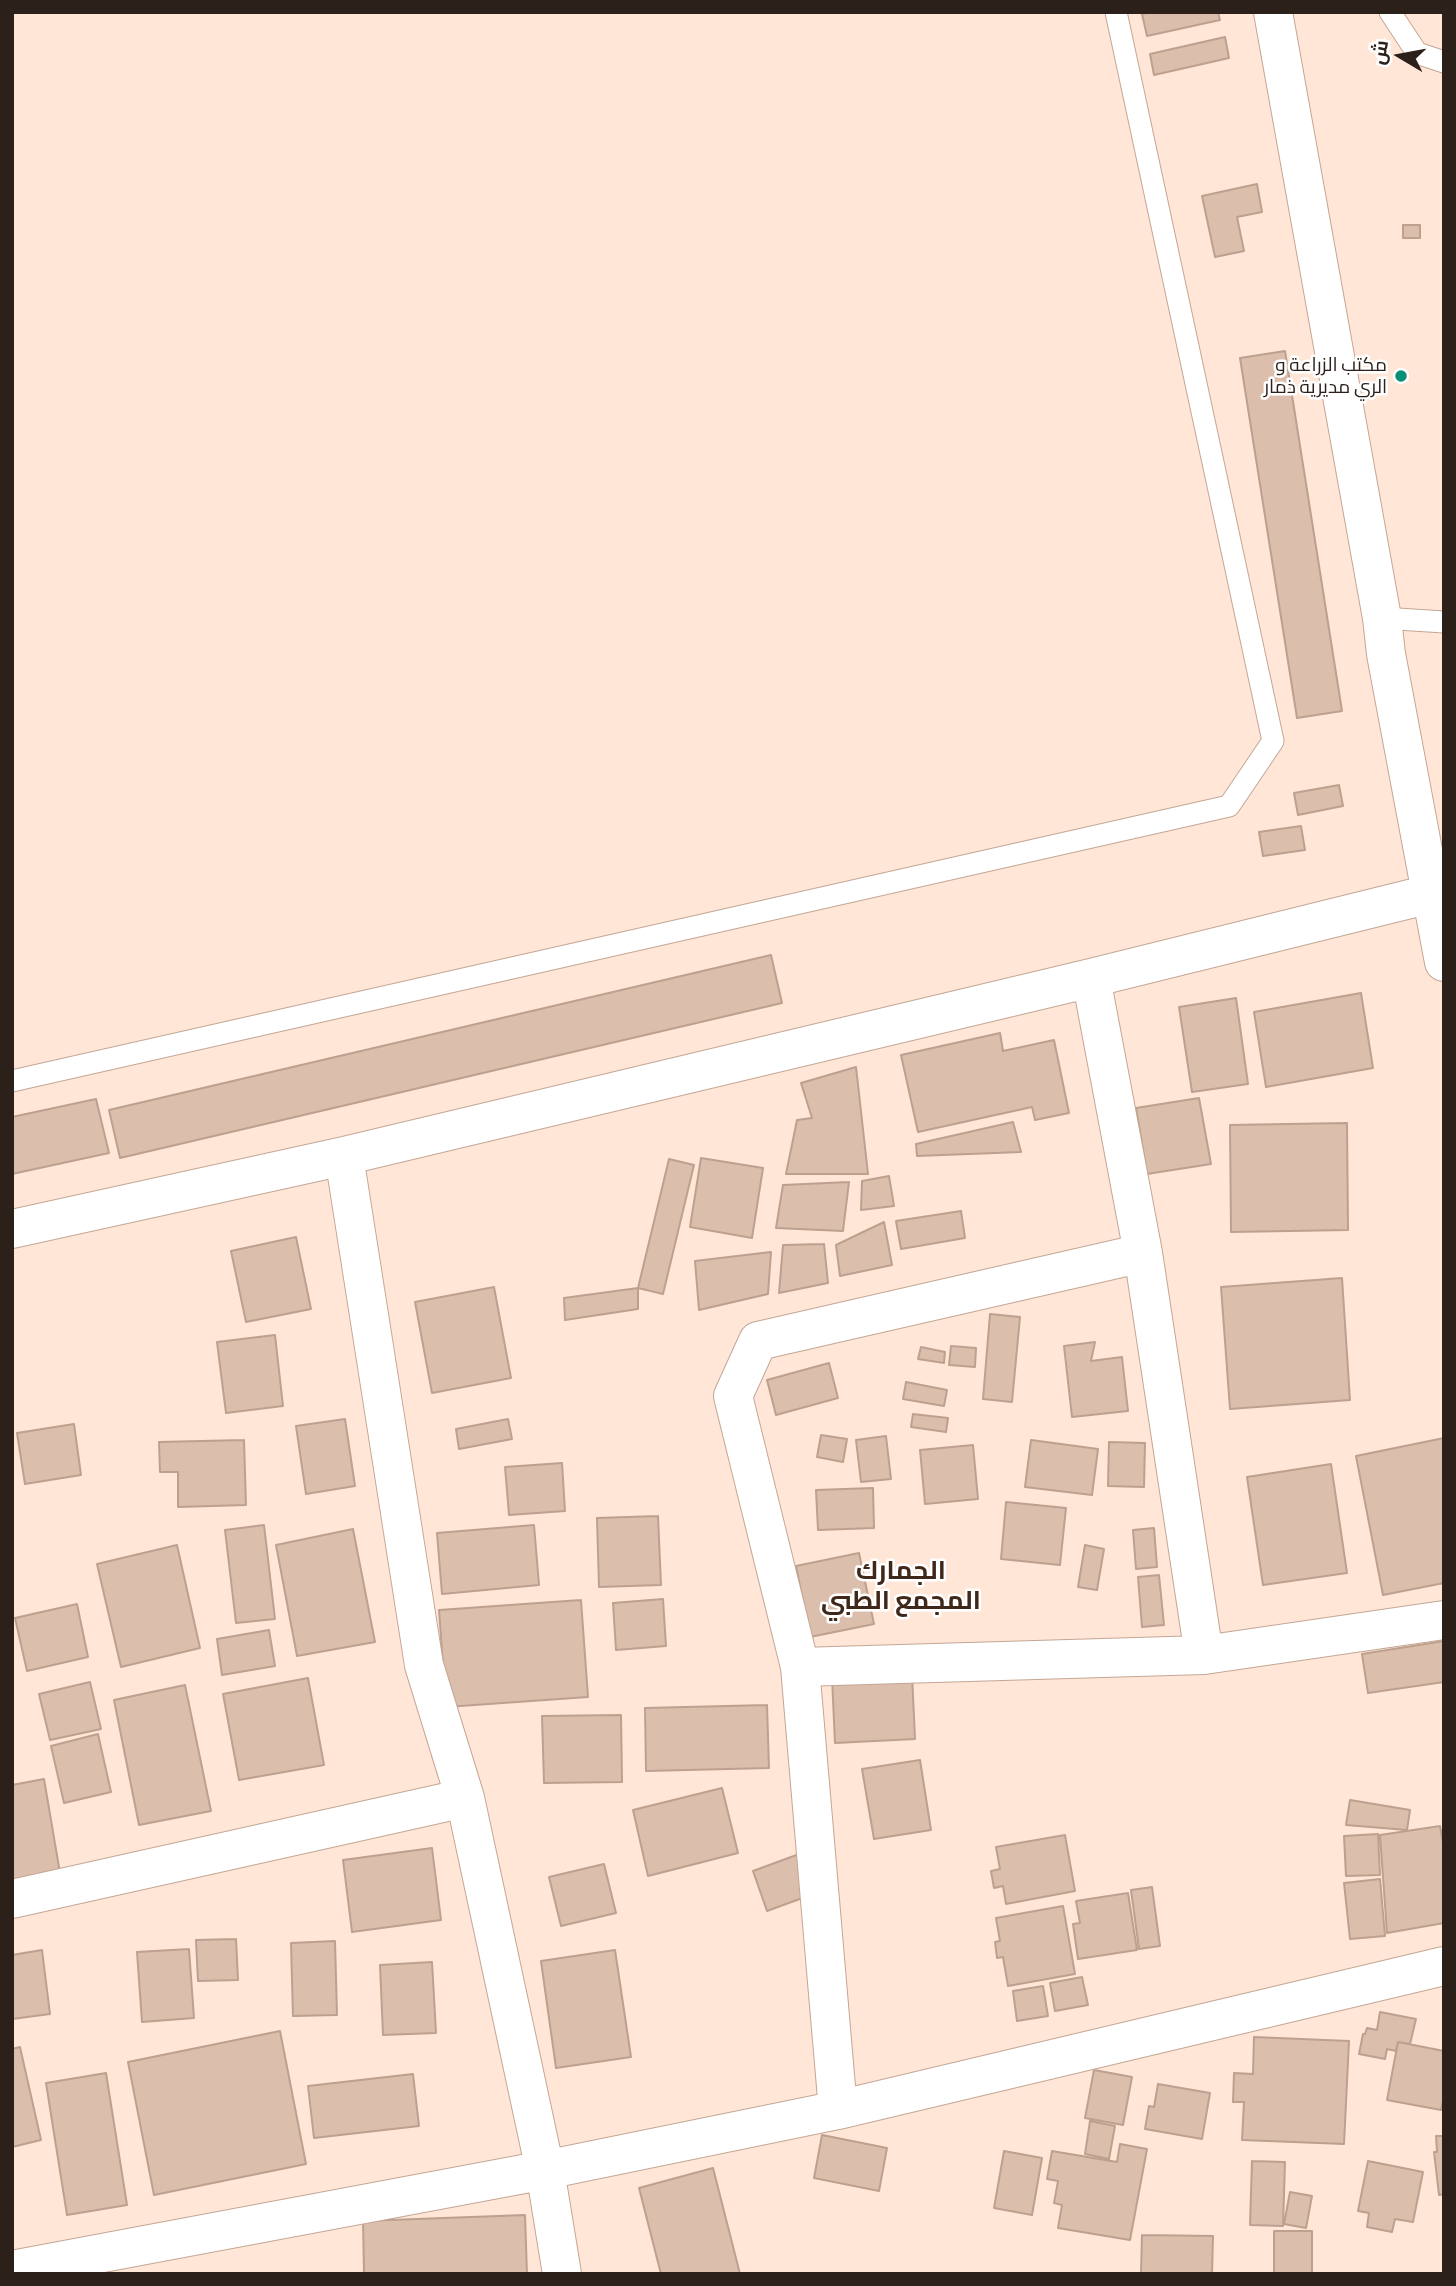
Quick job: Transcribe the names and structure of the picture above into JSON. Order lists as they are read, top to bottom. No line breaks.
{"districts":["الجمارك المجمع الطبي"],"places":["مكتب الزراعة و الري مديرية ذمار"],"north":"left"}
